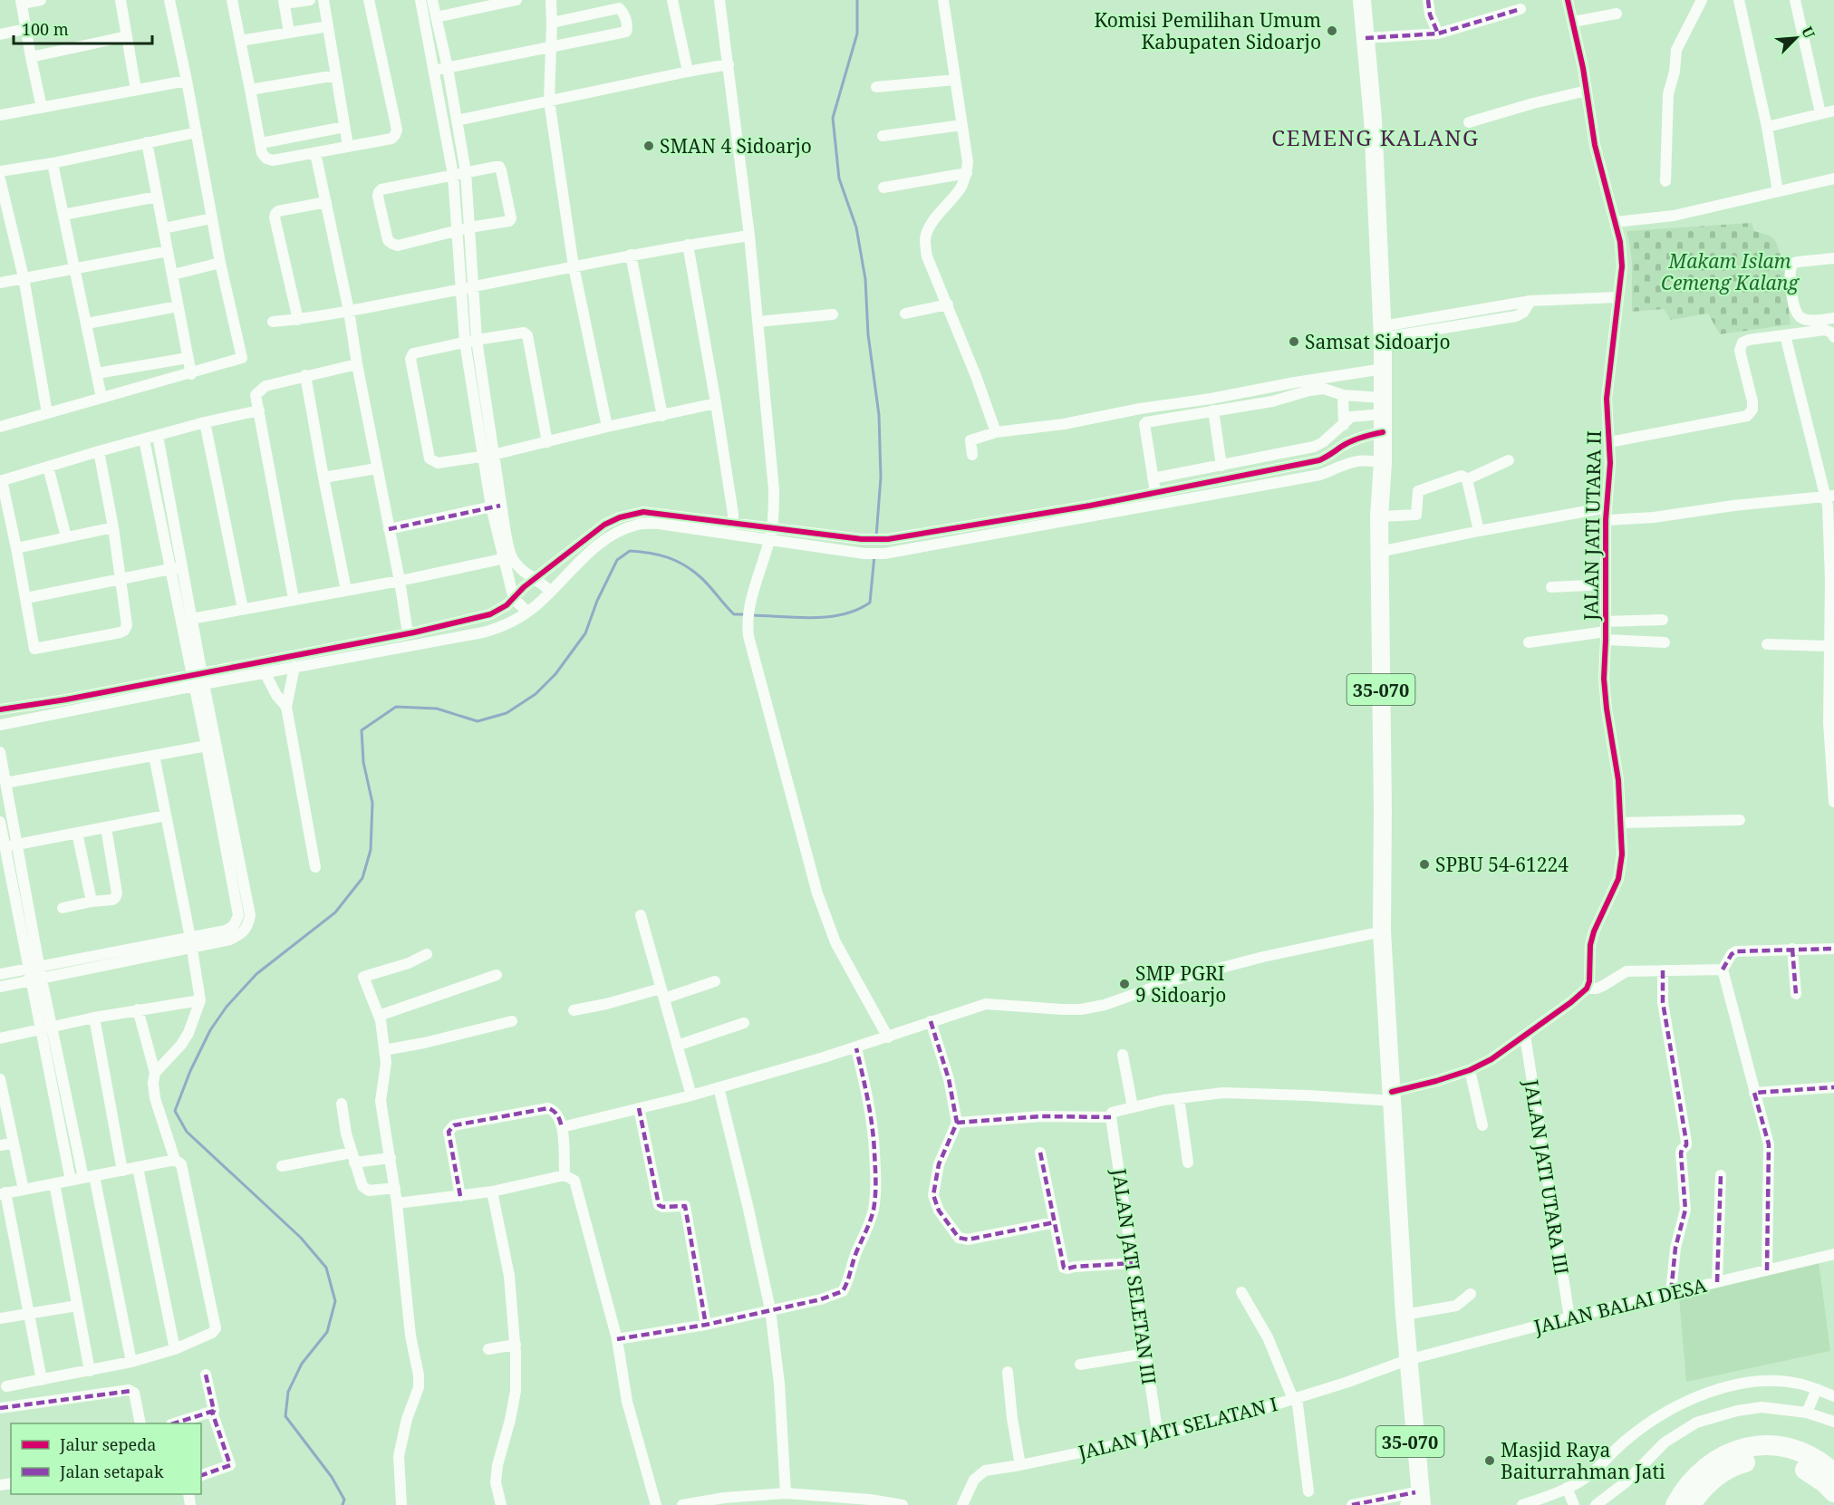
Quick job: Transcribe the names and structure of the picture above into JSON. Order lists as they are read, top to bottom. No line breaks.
{"streets":{"main road":["35-070"],"street":["JALAN JATI UTARA II","JALAN JATI UTARA III","JALAN JATI SELETAN III","JALAN BALAI DESA","JALAN JATI SELATAN I"]},"crossings":[["35-070","JALAN BALAI DESA"],["35-070","JALAN JATI SELATAN I"],["JALAN JATI UTARA III","JALAN BALAI DESA"],["JALAN JATI SELETAN III","JALAN JATI SELATAN I"],["JALAN BALAI DESA","JALAN JATI SELATAN I"]],"districts":["CEMENG KALANG"],"parks":["Makam Islam Cemeng Kalang"],"places":["Komisi Pemilihan Umum Kabupaten Sidoarjo","SMAN 4 Sidoarjo","Samsat Sidoarjo","SPBU 54-61224","SMP PGRI 9 Sidoarjo","Masjid Raya Baiturrahman Jati"],"legend":["Jalur sepeda","Jalan setapak"],"scale_bar":"100 m","north":"top right"}
